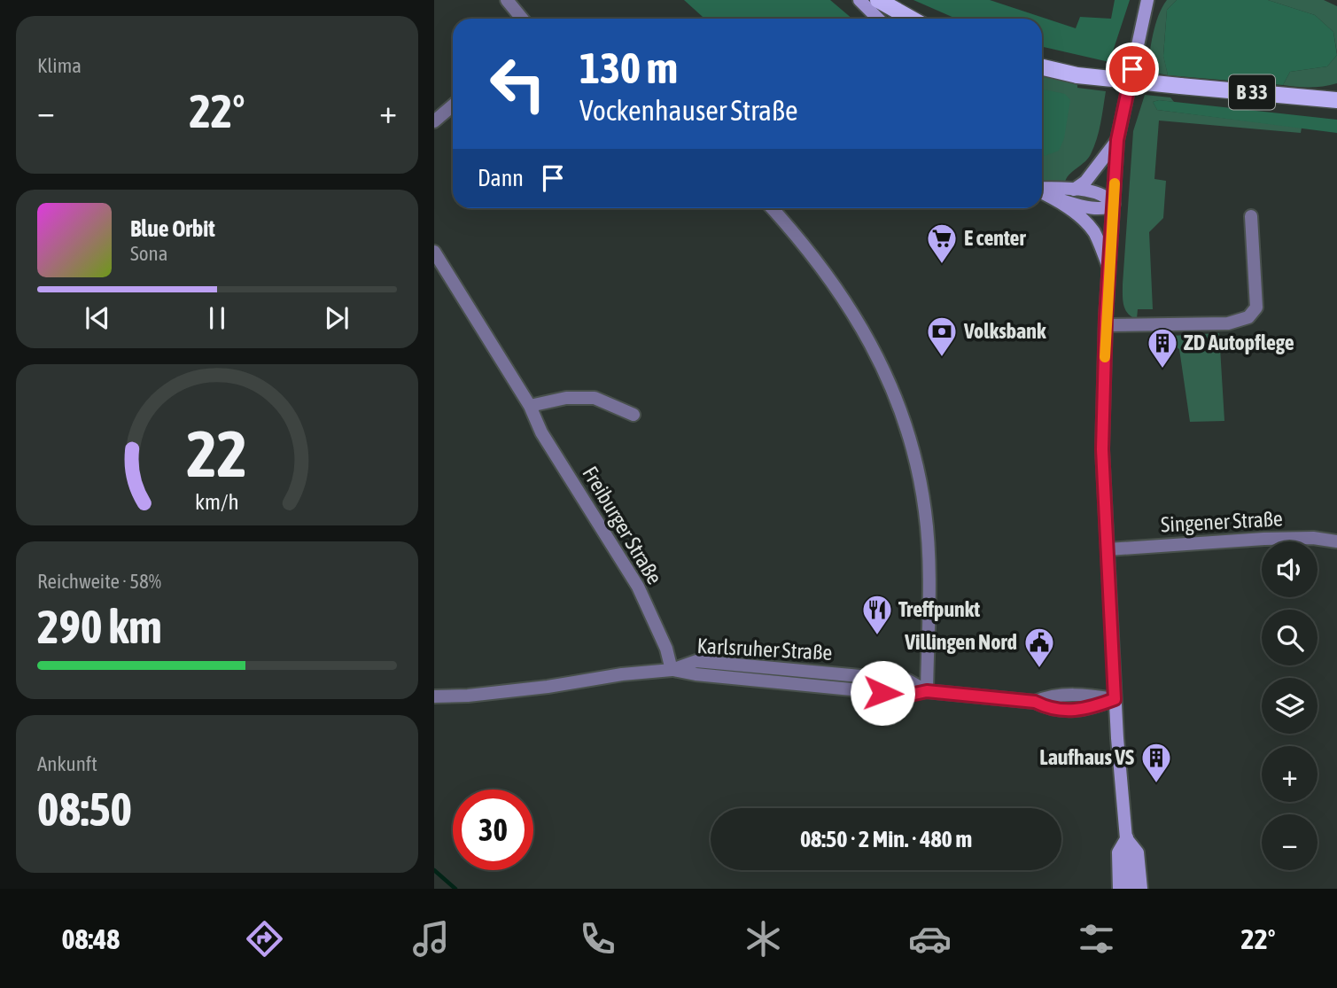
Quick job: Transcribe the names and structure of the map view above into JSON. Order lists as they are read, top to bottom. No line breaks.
{"streets":{"main road":["B 33"],"street":["Singener Straße","Freiburger Straße","Karlsruher Straße"]},"crossings":[["Freiburger Straße","Karlsruher Straße"]],"places":{"supermarket":["E center"],"bank":["Volksbank"],"building":["ZD Autopflege","Laufhaus VS"],"restaurant":["Treffpunkt"],"public building":["Villingen Nord"]},"page":{"tile":["Klima",["Reichweite · 58%","290 km"],["Ankunft","08:50"]],"turn":["130 m","Vockenhauser Straße"],"heat":["−","22°","+"],"then":"Dann","song":["Blue Orbit","Sona"],"map_buttons":["+","−"],"limit":"30","trip":"08:50 · 2 Min. · 480 m","tabs":["08:48","22°"],"gauge":["22","km/h"]}}
